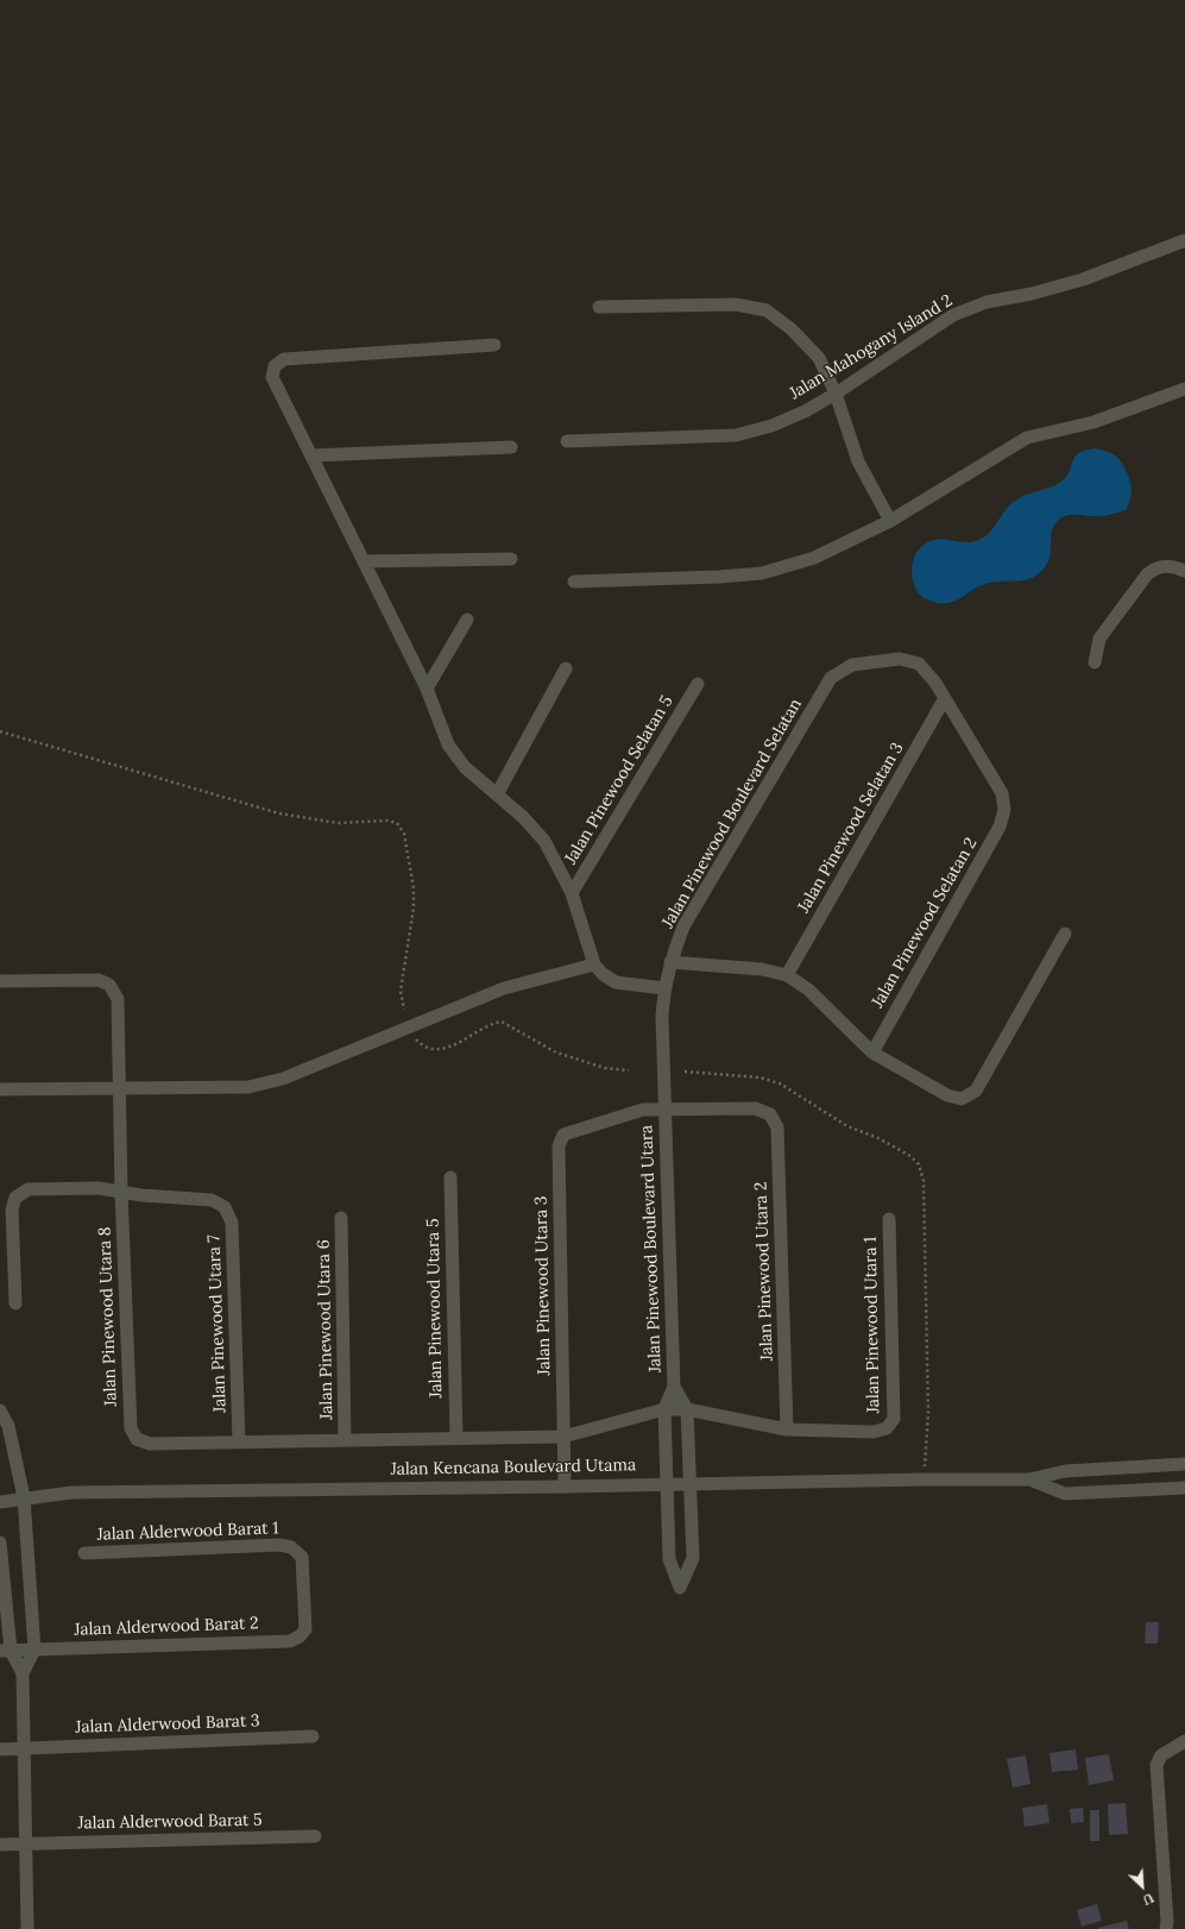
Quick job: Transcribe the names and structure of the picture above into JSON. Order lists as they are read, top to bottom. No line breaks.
{"streets":{"street":["Jalan Mahogany Island 2","Jalan Pinewood Selatan 5","Jalan Pinewood Boulevard Selatan","Jalan Pinewood Selatan 3","Jalan Pinewood Selatan 2","Jalan Pinewood Boulevard Utara","Jalan Pinewood Utara 2","Jalan Pinewood Utara 3","Jalan Pinewood Utara 5","Jalan Pinewood Utara 8","Jalan Pinewood Utara 7","Jalan Pinewood Utara 1","Jalan Pinewood Utara 6","Jalan Kencana Boulevard Utama","Jalan Alderwood Barat 1","Jalan Alderwood Barat 2","Jalan Alderwood Barat 3","Jalan Alderwood Barat 5"]},"crossings":[["Jalan Pinewood Boulevard Selatan","Jalan Pinewood Selatan 3"],["Jalan Pinewood Boulevard Selatan","Jalan Pinewood Selatan 2"],["Jalan Pinewood Boulevard Selatan","Jalan Pinewood Boulevard Utara"],["Jalan Pinewood Boulevard Selatan","Jalan Pinewood Utara 2"],["Jalan Pinewood Boulevard Selatan","Jalan Pinewood Utara 3"],["Jalan Pinewood Selatan 3","Jalan Pinewood Selatan 2"],["Jalan Pinewood Boulevard Utara","Jalan Pinewood Utara 2"],["Jalan Pinewood Boulevard Utara","Jalan Pinewood Utara 3"],["Jalan Pinewood Boulevard Utara","Jalan Kencana Boulevard Utama"],["Jalan Pinewood Utara 2","Jalan Pinewood Utara 3"],["Jalan Pinewood Utara 2","Jalan Pinewood Utara 1"],["Jalan Pinewood Utara 3","Jalan Kencana Boulevard Utama"],["Jalan Pinewood Utara 8","Jalan Pinewood Utara 7"],["Jalan Alderwood Barat 1","Jalan Alderwood Barat 2"]],"north":"bottom right"}
